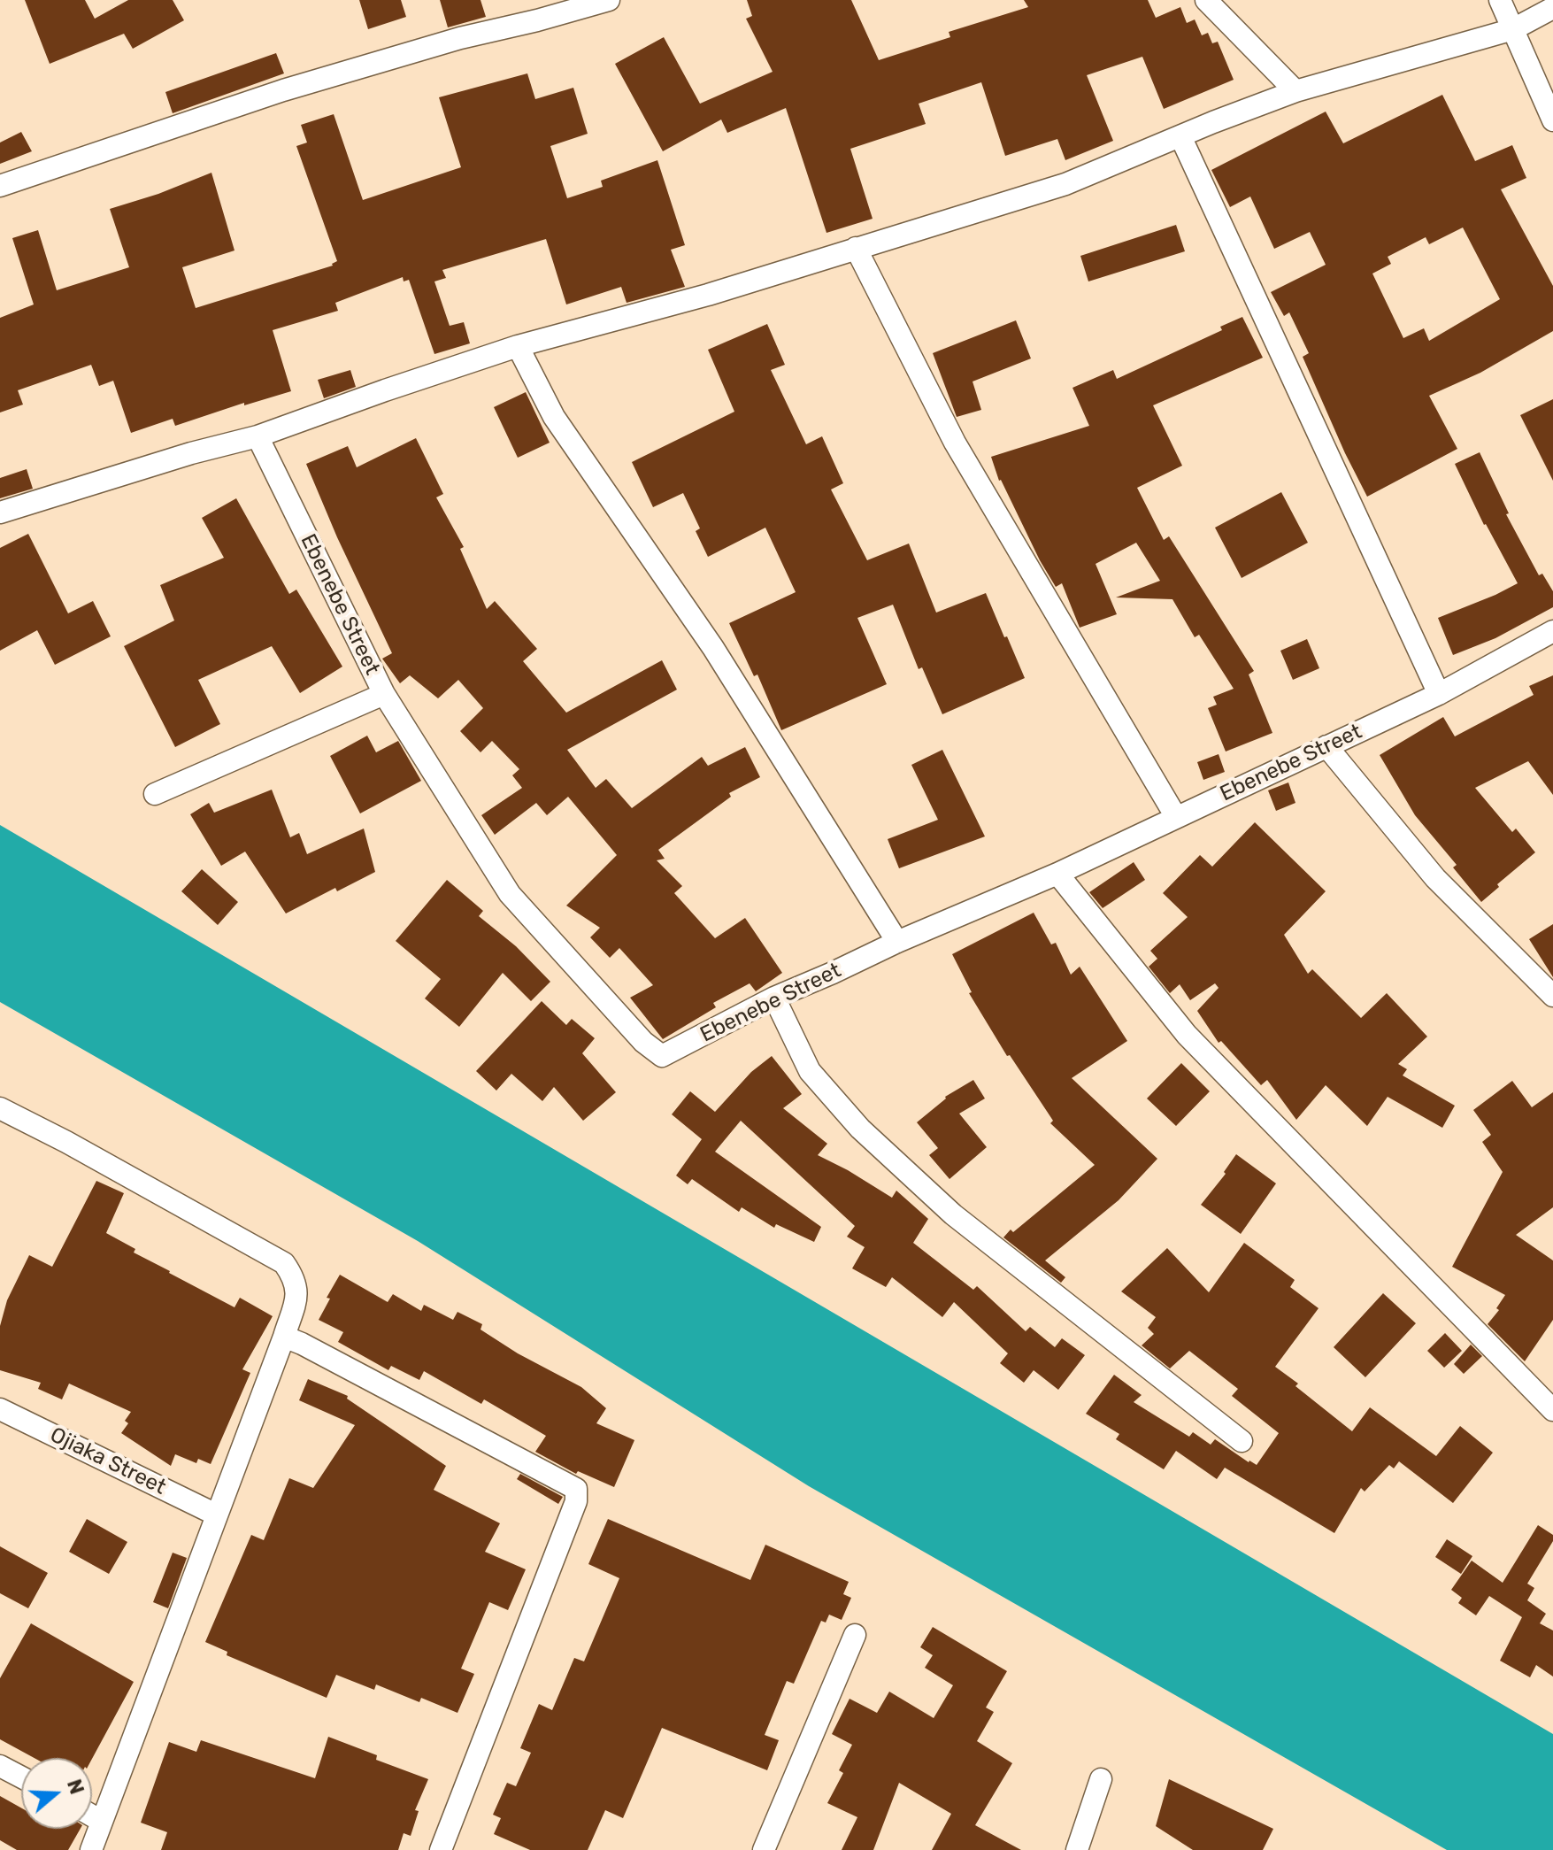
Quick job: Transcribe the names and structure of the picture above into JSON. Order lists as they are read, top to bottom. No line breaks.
{"streets":{"street":["Ebenebe Street","Ojiaka Street"]},"north":"right"}
